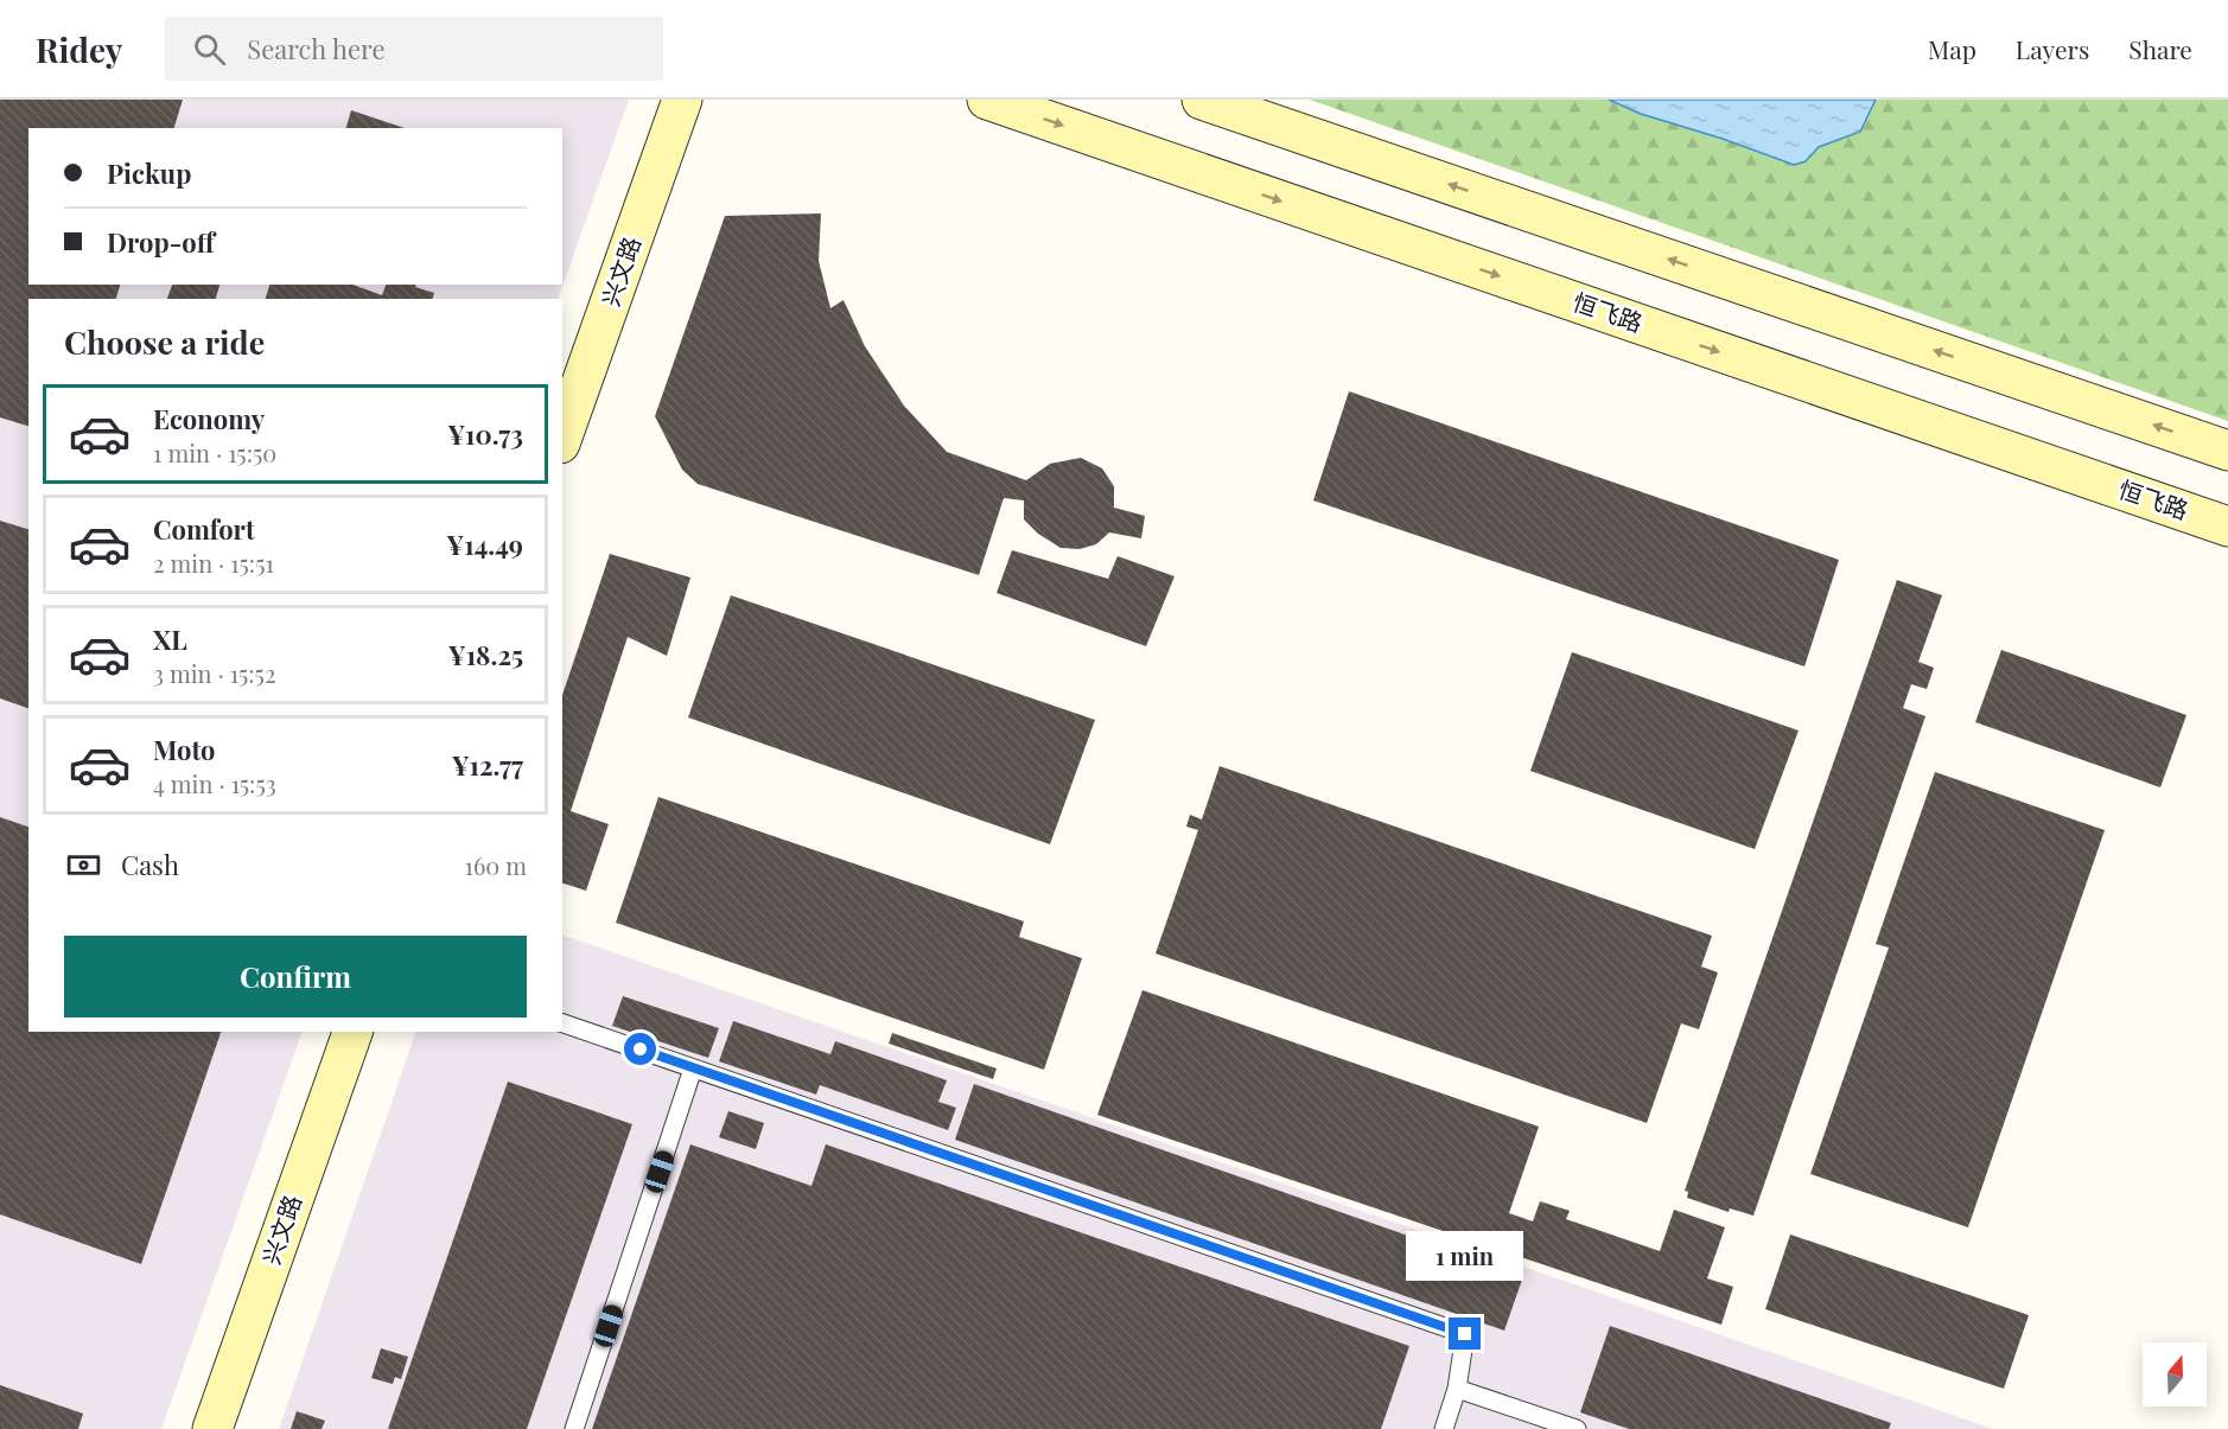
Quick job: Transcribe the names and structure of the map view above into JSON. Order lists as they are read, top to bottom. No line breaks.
{"streets":{"main road":["兴文路","恒飞路"]},"north":"top","page":{"header":"Ridey","search":"Search here","nav":["Map","Layers","Share"],"banner":["Pickup","Drop-off"],"heading":"Choose a ride","list":[{"name":"Economy","note":"1 min · 15:50","value":"¥10.73"},{"name":"Comfort","note":"2 min · 15:51","value":"¥14.49"},{"name":"XL","note":"3 min · 15:52","value":"¥18.25"},{"name":"Moto","note":"4 min · 15:53","value":"¥12.77"}],"pay":["Cash","160 m"],"buttons":"Confirm","bubble":"1 min"}}
